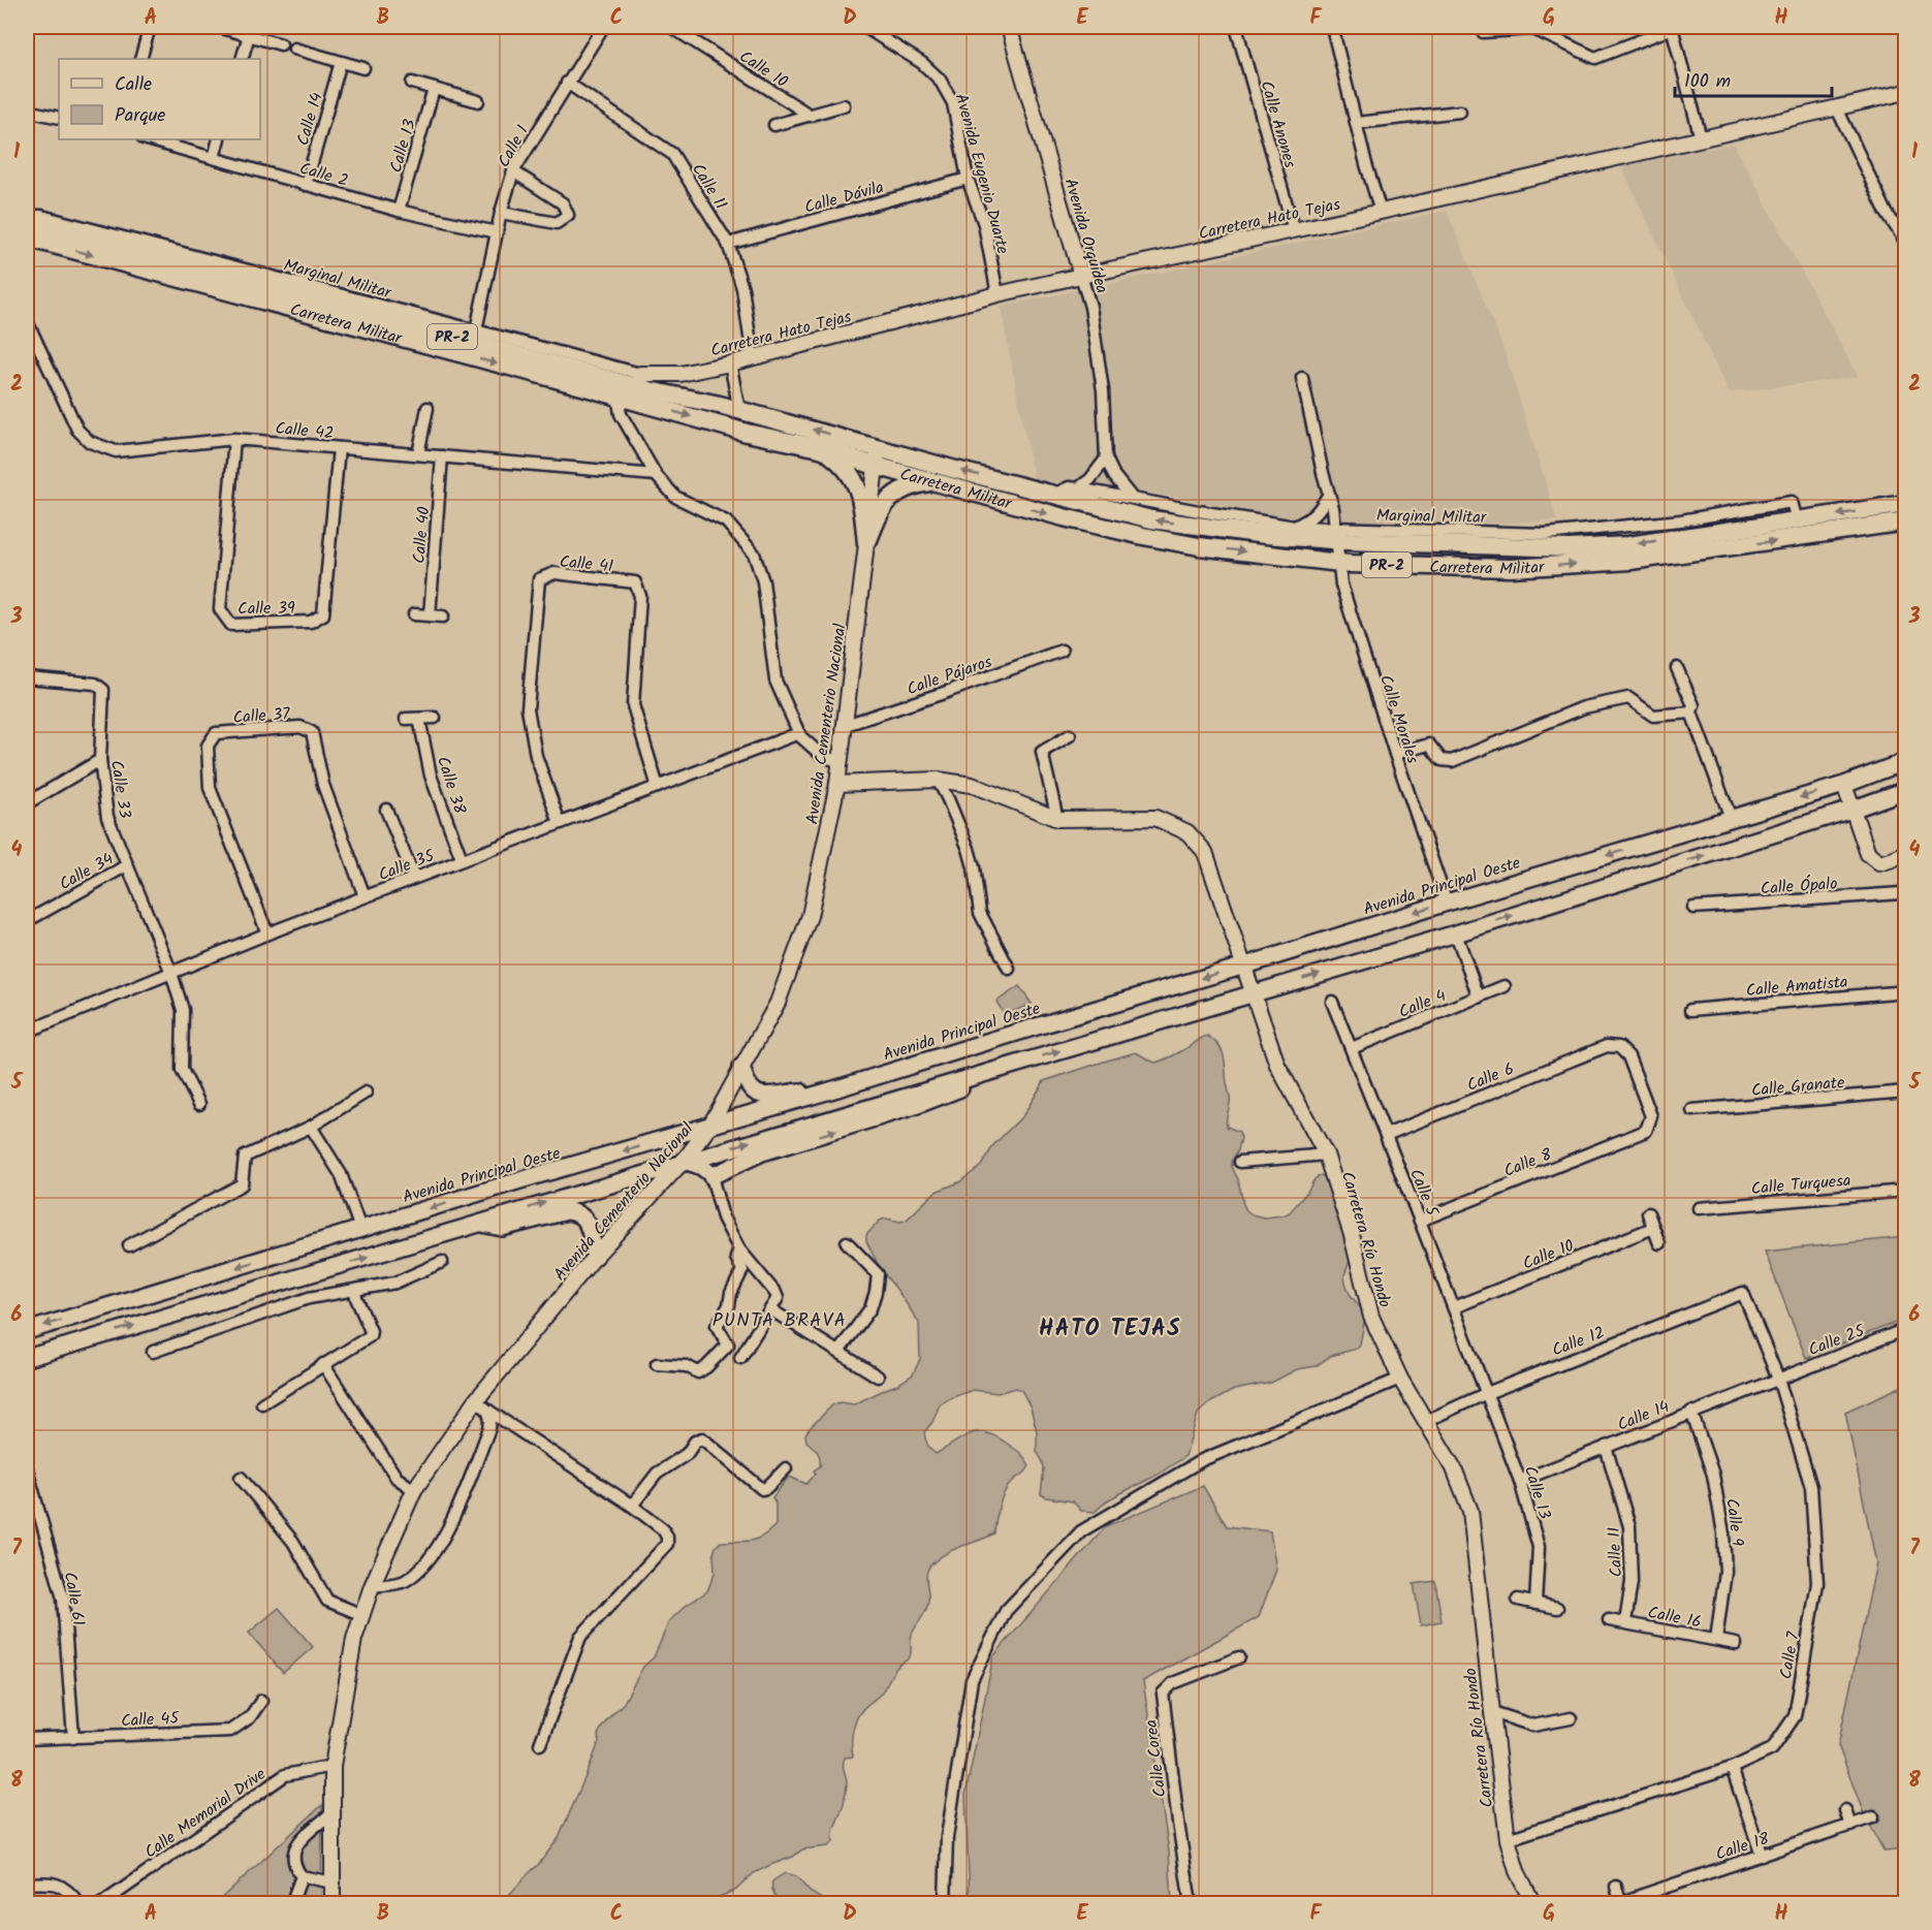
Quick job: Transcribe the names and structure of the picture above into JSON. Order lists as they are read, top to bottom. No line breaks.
{"streets":{"main road":["Carretera Militar","PR-2","Avenida Principal Oeste"],"street":["Calle 10","Calle 14","Calle Anones","Calle 13","Calle 1","Calle 2","Avenida Eugenio Duarte","Calle 11","Calle Dávila","Carretera Hato Tejas","Avenida Orquídea","Marginal Militar","Calle 42","Calle 40","Calle 41","Calle 39","Calle Pájaros","Calle 37","Calle Morales","Avenida Cementerio Nacional","Calle 38","Calle 33","Calle 35","Calle 34","Calle Ópalo","Calle Amatista","Calle 4","Calle 6","Calle Granate","Calle 8","Calle Turquesa","Calle 5","Carretera Río Hondo","Calle 25","Calle 12","Calle 9","Calle 61","Calle 16","Calle 7","Calle 45","Calle Corea","Calle Memorial Drive","Calle 18"]},"crossings":[["Calle 10","Calle 5"],["Calle 14","Calle 13"],["Calle 14","Calle 2"],["Calle 14","Calle 11"],["Calle 14","Calle 25"],["Calle 14","Calle 9"],["Calle 14","Calle 7"],["Calle Anones","Carretera Hato Tejas"],["Calle 13","Calle 2"],["Calle 13","Calle 5"],["Calle 13","Calle 12"],["Calle 1","Calle 2"],["Calle 1","Calle 11"],["Calle 1","Marginal Militar"],["Avenida Eugenio Duarte","Calle Dávila"],["Avenida Eugenio Duarte","Carretera Hato Tejas"],["Calle 11","Calle Dávila"],["Calle 11","Carretera Hato Tejas"],["Calle 11","Calle 16"],["Carretera Hato Tejas","Avenida Orquídea"],["Carretera Hato Tejas","Marginal Militar"],["Carretera Militar","Calle Morales"],["Carretera Militar","Avenida Cementerio Nacional"],["Calle 42","Calle 40"],["Calle 42","Calle 39"],["Calle 41","Calle 35"],["Calle Pájaros","Avenida Cementerio Nacional"],["Calle 37","Calle 35"],["Calle Morales","Avenida Principal Oeste"],["Avenida Cementerio Nacional","Avenida Principal Oeste"],["Avenida Cementerio Nacional","Carretera Río Hondo"],["Avenida Cementerio Nacional","Calle Memorial Drive"],["Calle 38","Calle 35"],["Calle 33","Calle 35"],["Calle 33","Calle 34"],["Avenida Principal Oeste","Carretera Río Hondo"],["Calle 4","Calle 5"],["Calle 6","Calle 8"],["Calle 6","Calle 5"],["Calle 8","Calle 5"],["Calle 5","Calle 12"],["Carretera Río Hondo","Calle 12"],["Carretera Río Hondo","Calle 7"],["Calle 25","Calle 7"],["Calle 12","Calle 7"],["Calle 9","Calle 16"],["Calle 61","Calle 45"]],"districts":["PUNTA BRAVA","HATO TEJAS"],"legend":["Calle","Parque"],"scale_bar":"100 m","grid":{"columns":["A","B","C","D","E","F","G","H"],"rows":["1","2","3","4","5","6","7","8"]}}
